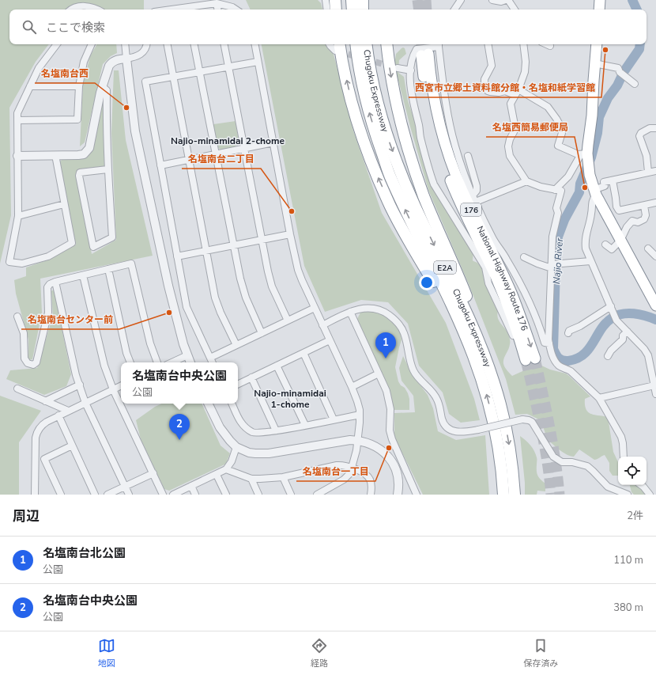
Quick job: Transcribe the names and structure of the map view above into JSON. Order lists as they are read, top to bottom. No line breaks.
{"streets":{"highway":["Chugoku Expressway","176","E2A","National Highway Route 176"]},"districts":["Najio-minamidai 2-chome","Najio-minamidai 1-chome"],"water":["Najio River"],"places":["西宮市立郷土資料館分館・名塩和紙学習館","名塩南台西","名塩西簡易郵便局","名塩南台二丁目","名塩南台センター前","名塩南台一丁目"],"page":{"search":"ここで検索","pins":["1","2"],"popup":["名塩南台中央公園","公園"],"heading":["周辺","2件"],"list":[{"mark":"1","name":"名塩南台北公園","note":"公園","value":"110 m"},{"mark":"2","name":"名塩南台中央公園","note":"公園","value":"380 m"}],"nav":["地図","経路","保存済み"]}}
